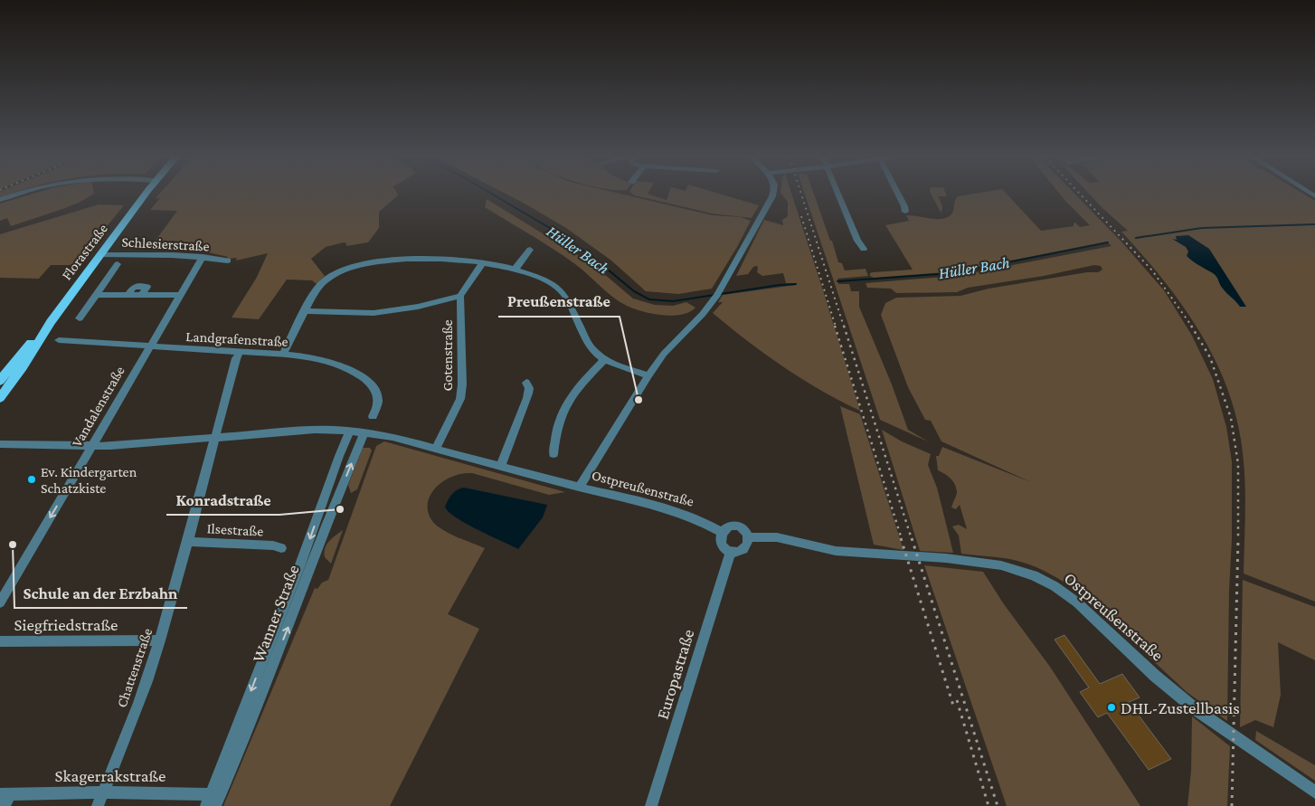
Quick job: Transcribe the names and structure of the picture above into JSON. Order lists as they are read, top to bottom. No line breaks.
{"streets":{"main road":["Florastraße"],"street":["Schlesierstraße","Landgrafenstraße","Gotenstraße","Vandalenstraße","Ostpreußenstraße","Ilsestraße","Wanner Straße","Siegfriedstraße","Chattenstraße","Europastraße","Skagerrakstraße"]},"crossings":[["Schlesierstraße","Florastraße"],["Schlesierstraße","Vandalenstraße"],["Landgrafenstraße","Vandalenstraße"],["Landgrafenstraße","Chattenstraße"],["Gotenstraße","Ostpreußenstraße"],["Vandalenstraße","Ostpreußenstraße"],["Ostpreußenstraße","Wanner Straße"],["Ostpreußenstraße","Chattenstraße"],["Ostpreußenstraße","Europastraße"],["Ilsestraße","Chattenstraße"],["Wanner Straße","Skagerrakstraße"],["Siegfriedstraße","Chattenstraße"],["Chattenstraße","Skagerrakstraße"]],"one_way":["Vandalenstraße"],"water":["Hüller Bach"],"places":["Preußenstraße","Ev. Kindergarten Schatzkiste","Konradstraße","Schule an der Erzbahn","DHL-Zustellbasis"]}
